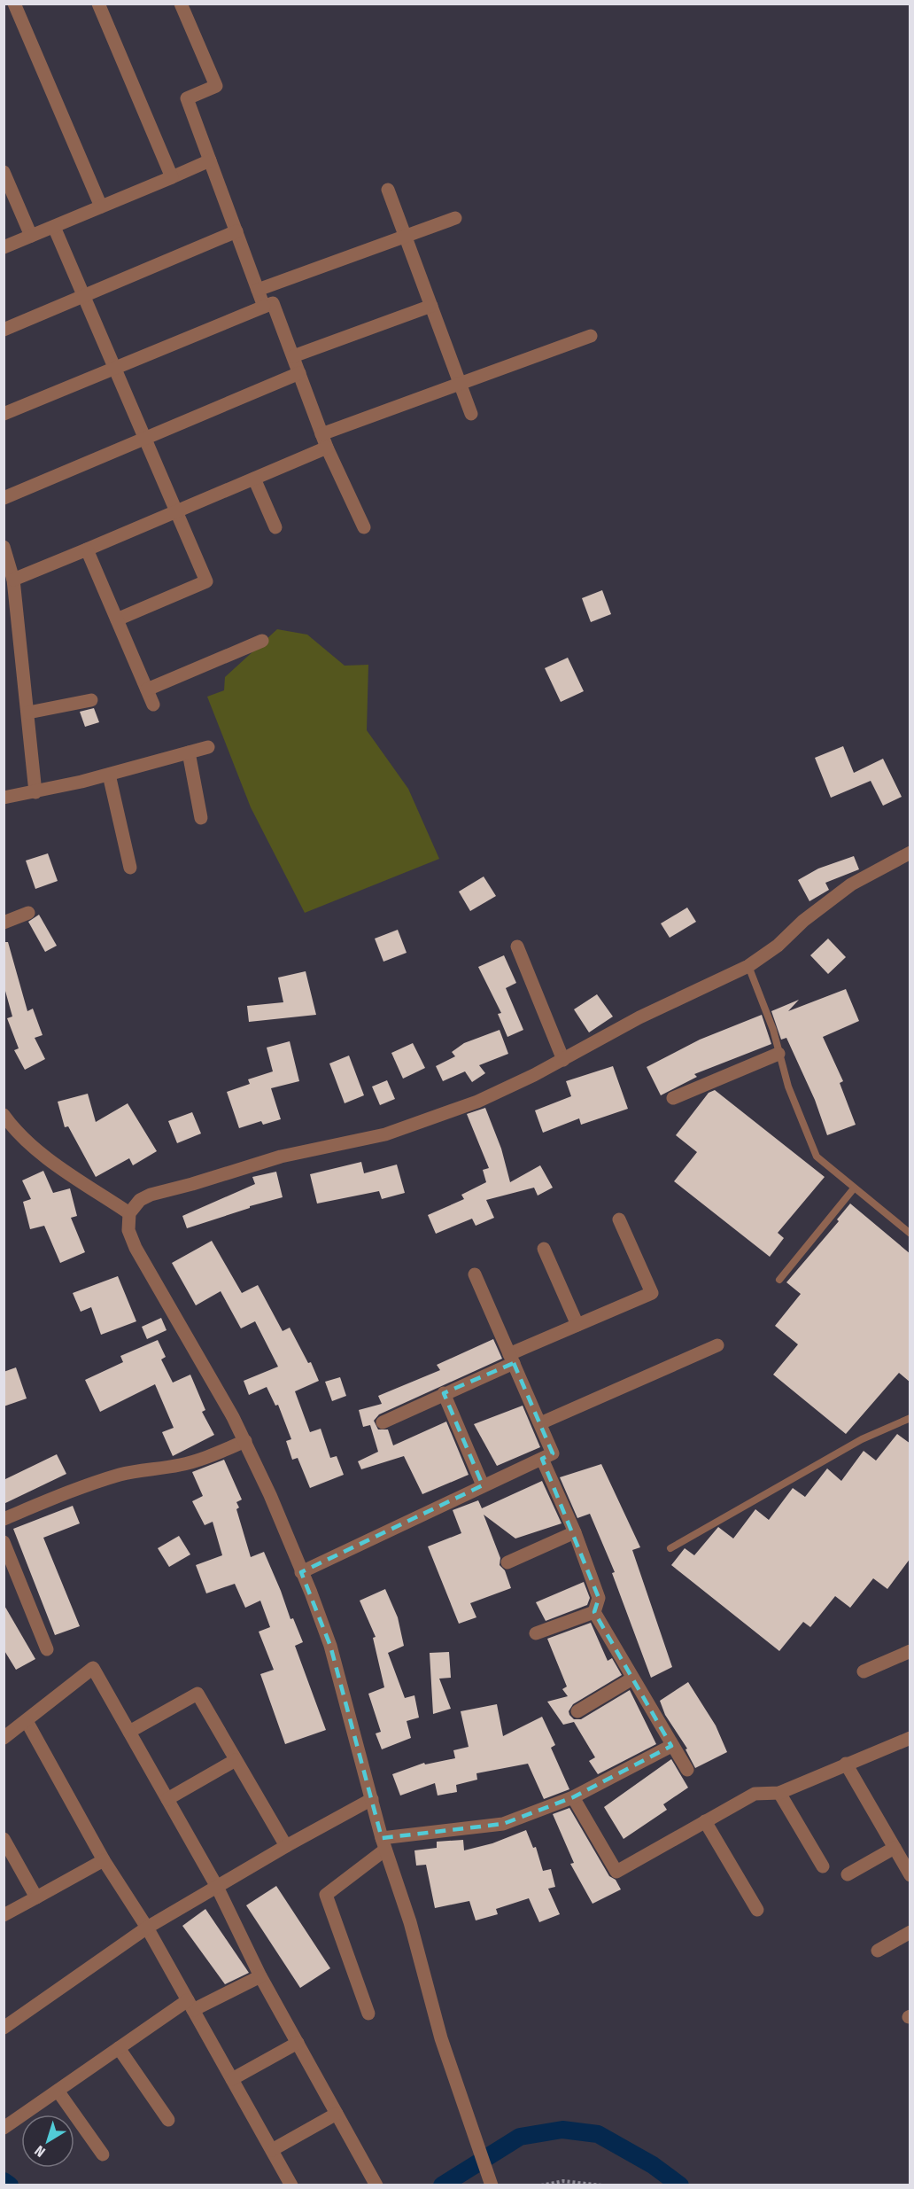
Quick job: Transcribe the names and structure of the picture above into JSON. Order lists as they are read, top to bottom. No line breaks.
{"north":"bottom left"}
